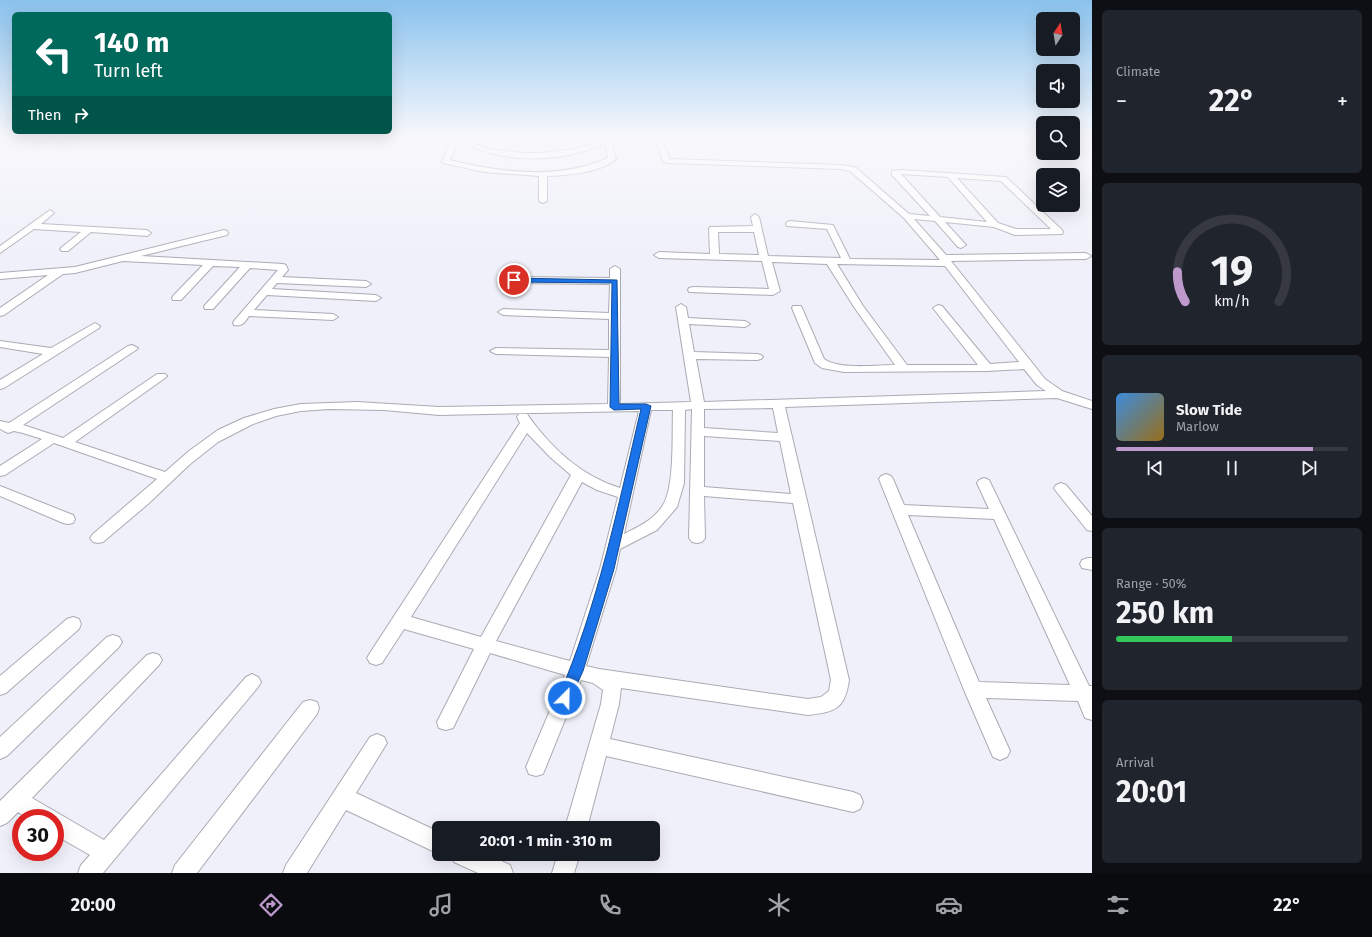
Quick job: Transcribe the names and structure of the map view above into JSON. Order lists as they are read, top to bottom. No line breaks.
{"north":"top","page":{"tile":["Climate",["Range · 50%","250 km"],["Arrival","20:01"]],"turn":["140 m","Turn left"],"heat":["−","22°","+"],"then":"Then","song":["Slow Tide","Marlow"],"limit":"30","trip":"20:01 · 1 min · 310 m","tabs":["20:00","22°"],"gauge":["19","km/h"]}}
